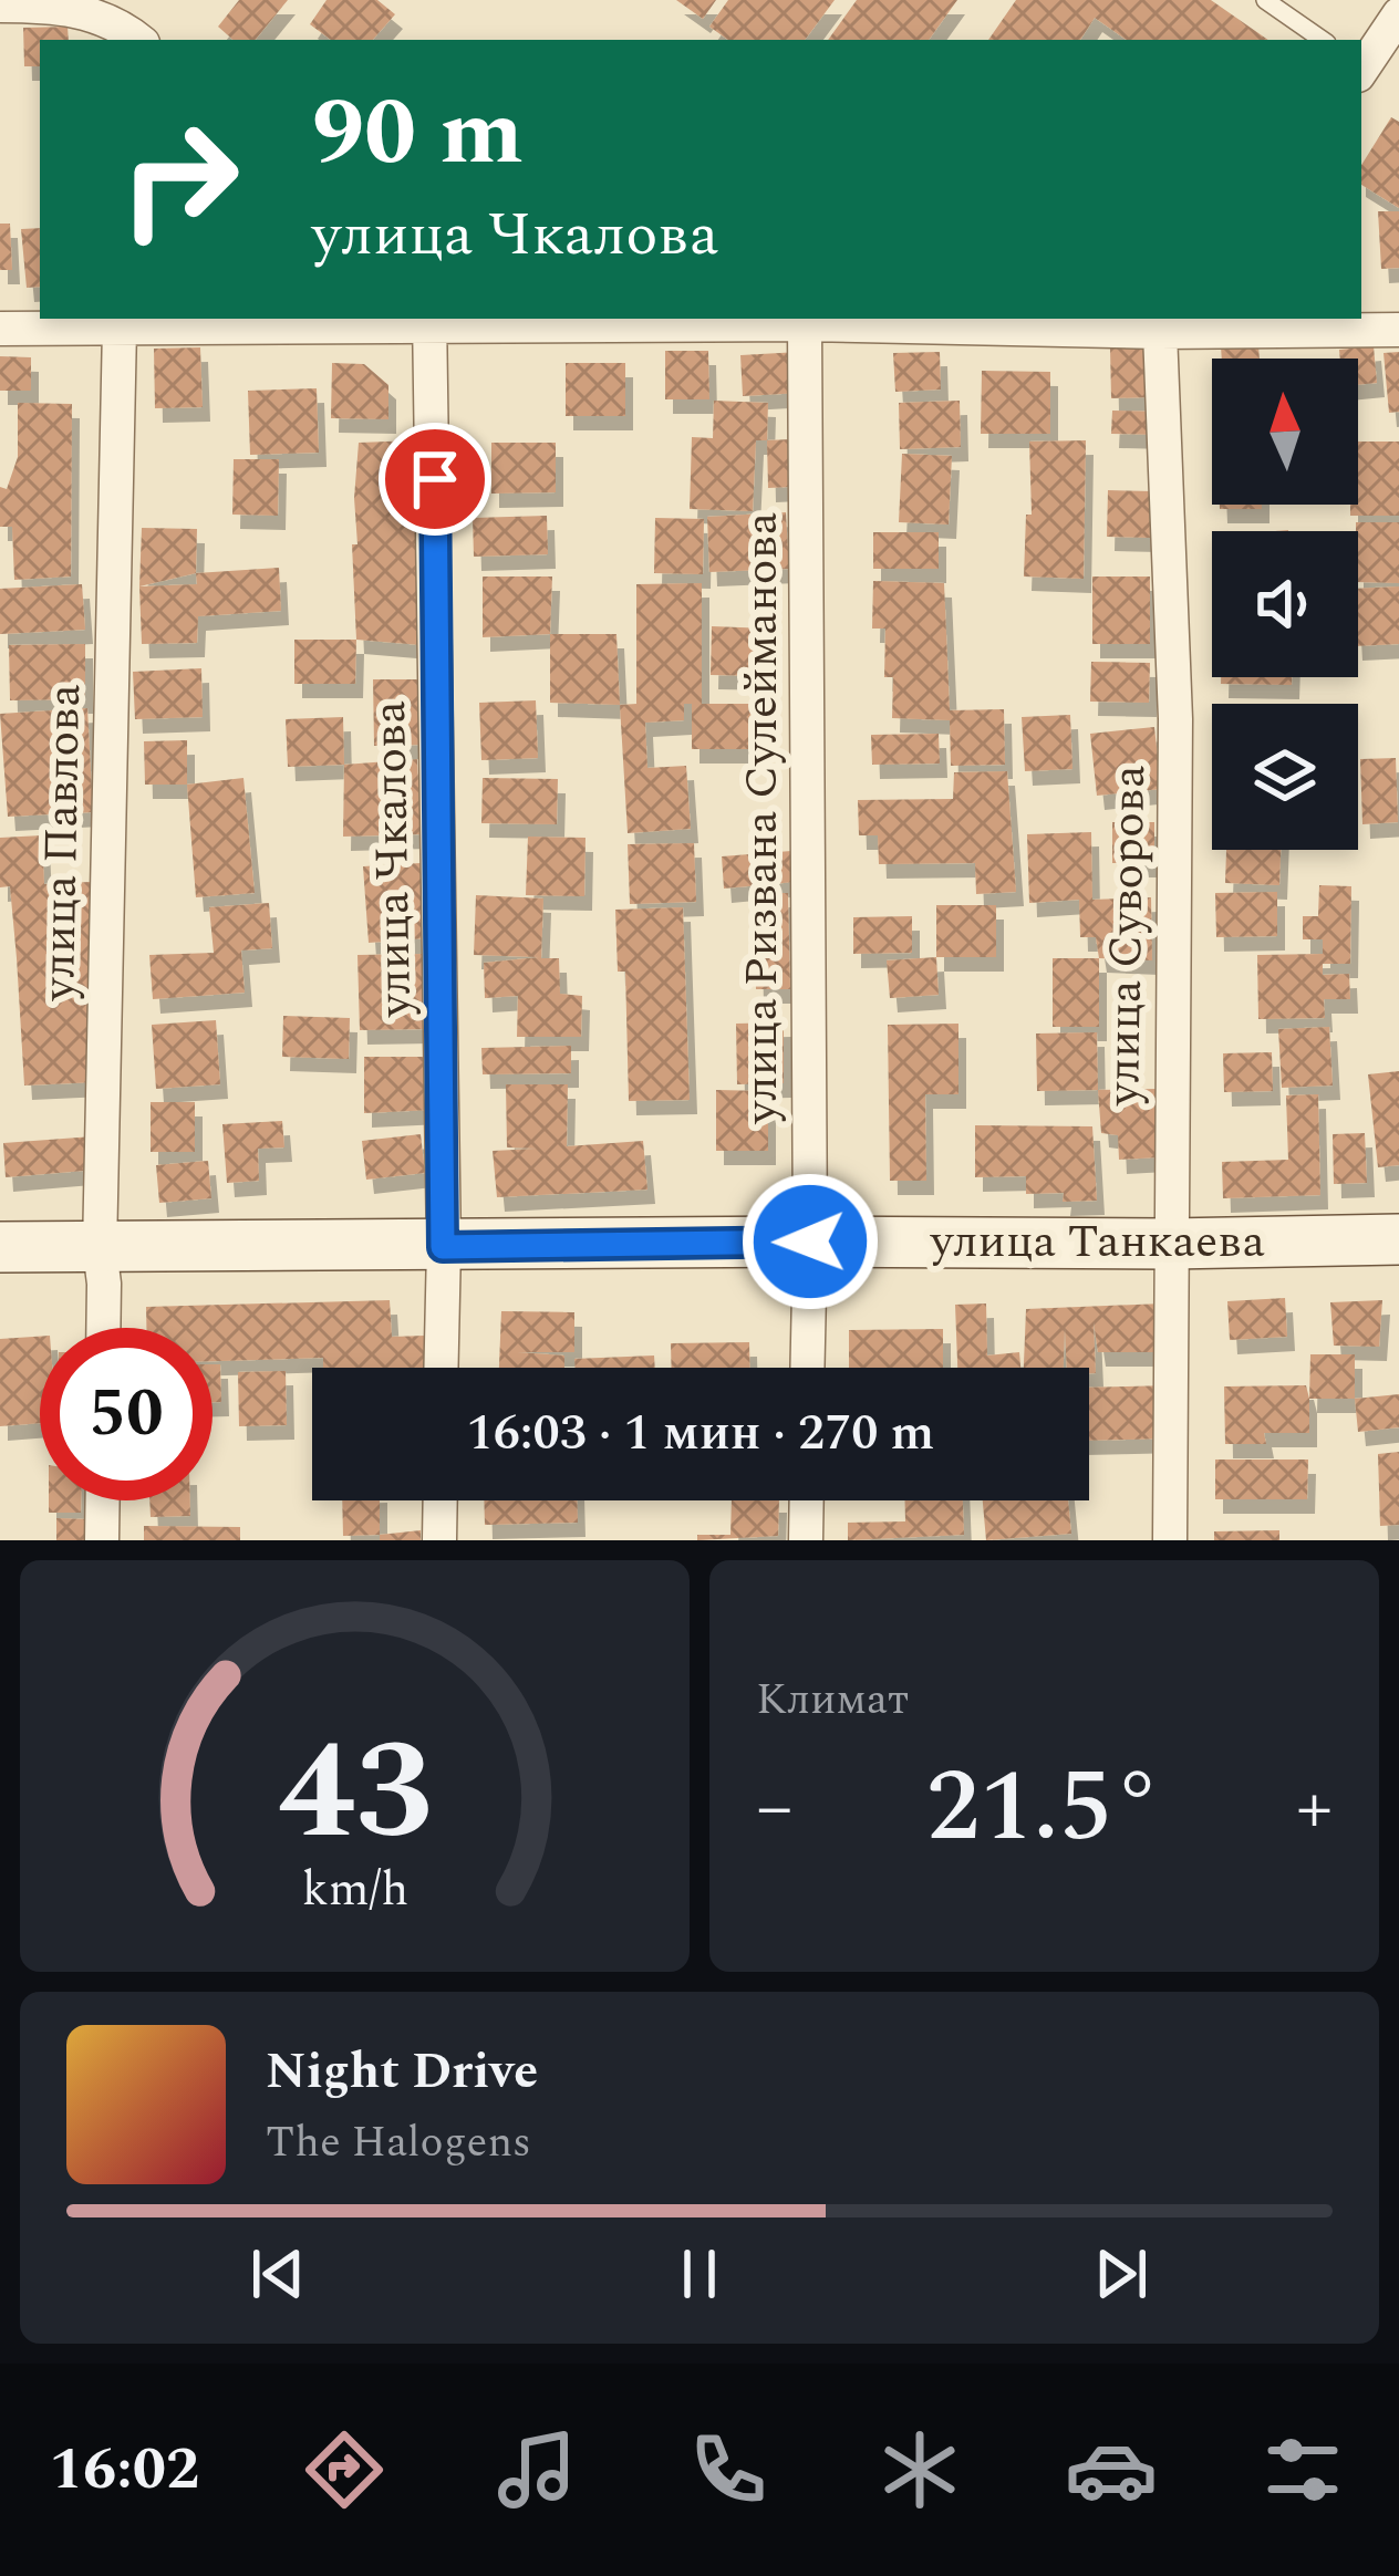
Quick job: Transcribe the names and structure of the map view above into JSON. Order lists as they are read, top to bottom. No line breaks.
{"streets":{"main road":["улица Танкаева"],"street":["улица Ризвана Сулейманова","улица Павлова","улица Чкалова","улица Суворова"]},"crossings":[["улица Ризвана Сулейманова","улица Танкаева"],["улица Павлова","улица Танкаева"],["улица Чкалова","улица Танкаева"],["улица Суворова","улица Танкаева"]],"north":"top","page":{"turn":["90 m","улица Чкалова"],"limit":"50","trip":"16:03 · 1 мин · 270 m","tile":"Климат","heat":["−","21.5°","+"],"song":["Night Drive","The Halogens"],"tabs":"16:02","gauge":["43","km/h"]}}
